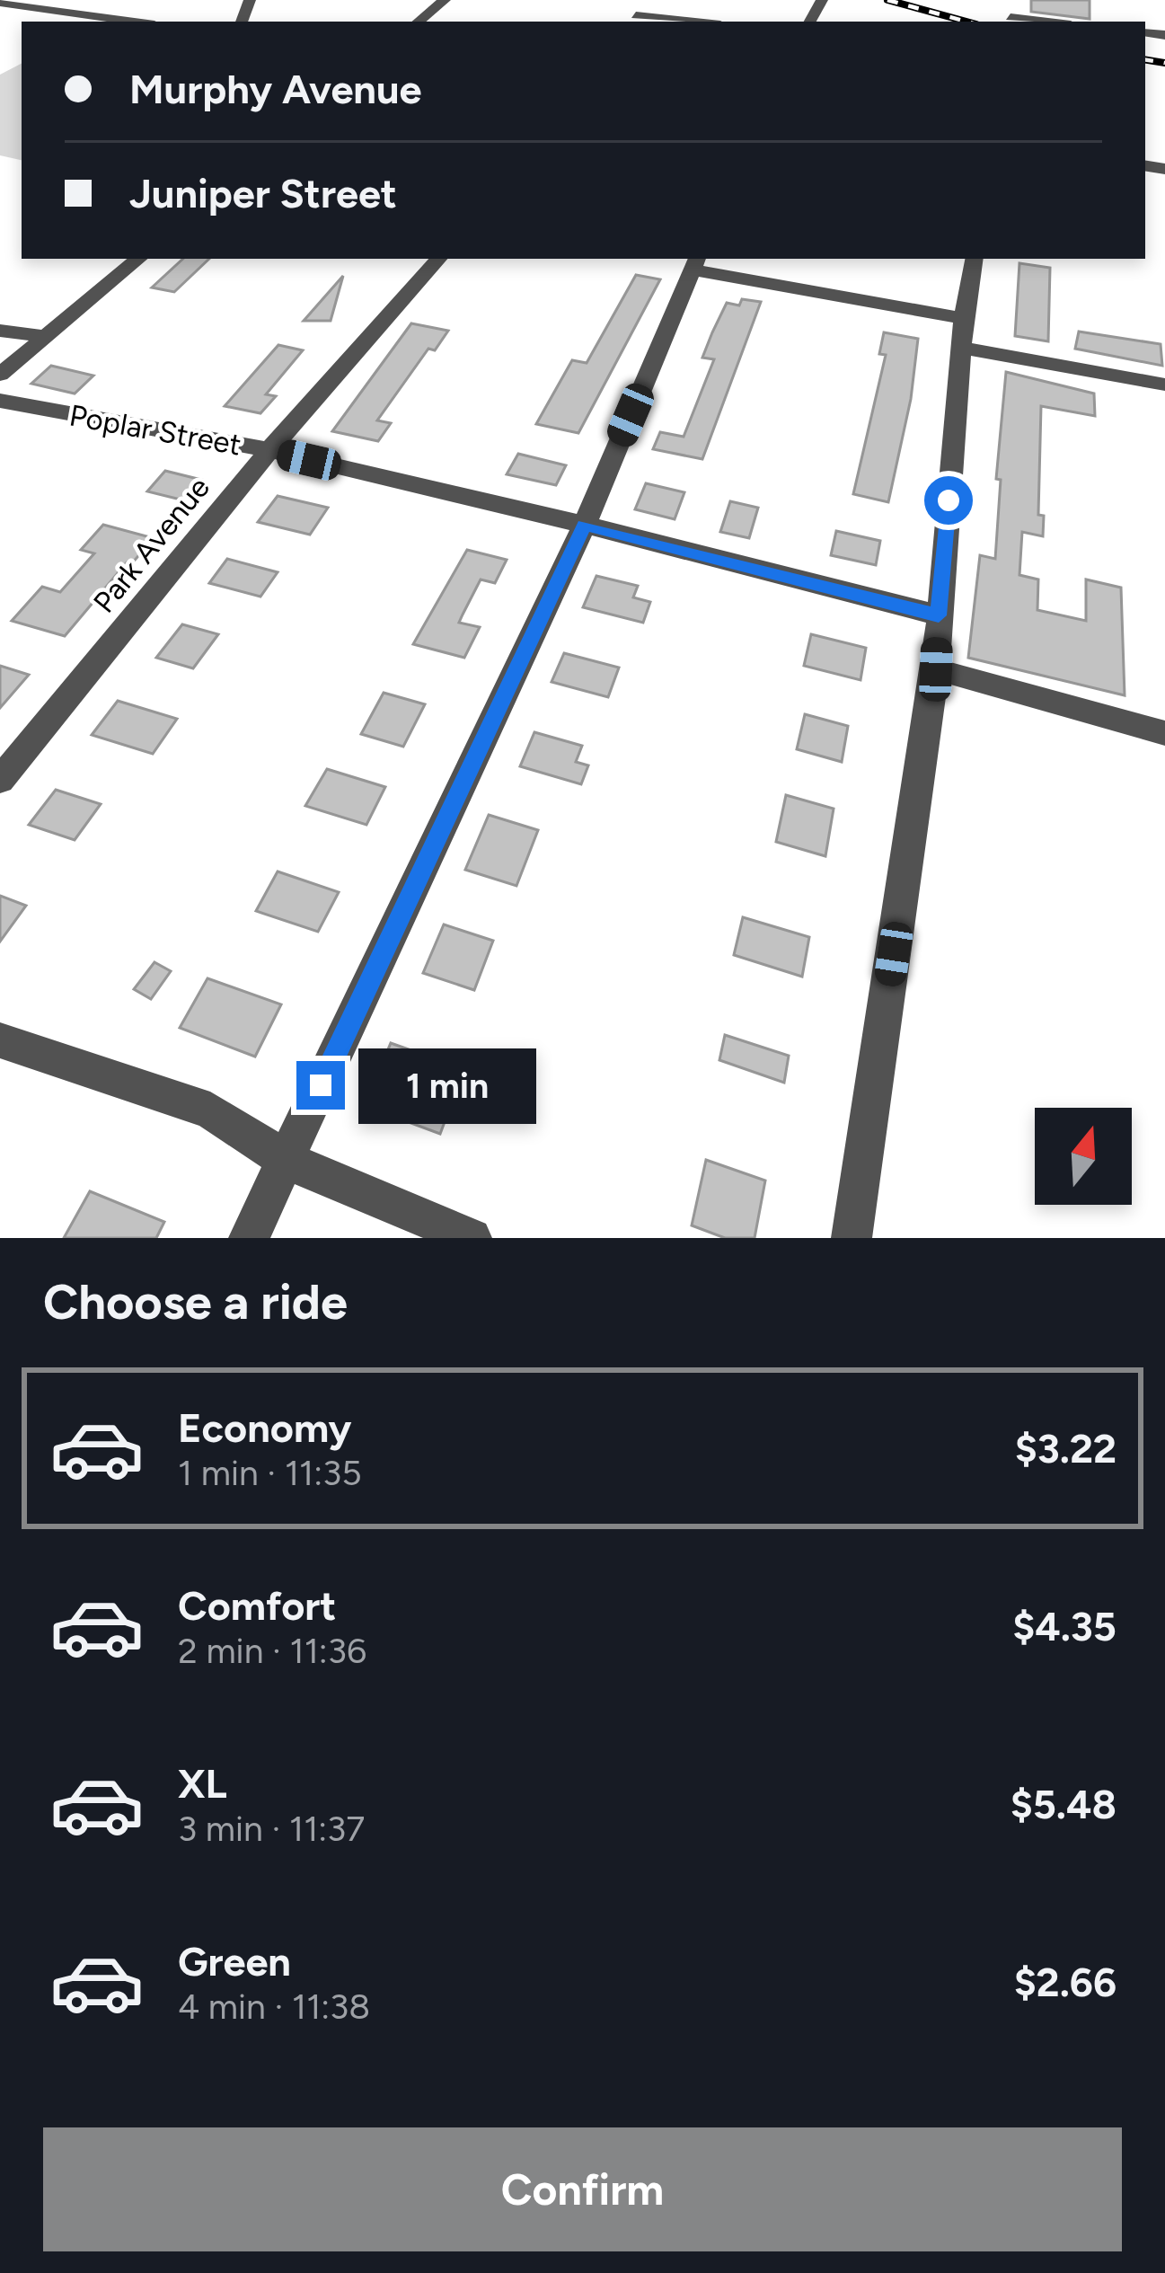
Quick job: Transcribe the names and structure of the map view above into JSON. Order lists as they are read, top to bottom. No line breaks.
{"streets":{"street":["Poplar Street","Park Avenue"]},"crossings":[["Poplar Street","Park Avenue"]],"north":"top","page":{"banner":["Murphy Avenue","Juniper Street"],"bubble":"1 min","heading":"Choose a ride","list":[{"name":"Economy","note":"1 min · 11:35","value":"$3.22"},{"name":"Comfort","note":"2 min · 11:36","value":"$4.35"},{"name":"XL","note":"3 min · 11:37","value":"$5.48"},{"name":"Green","note":"4 min · 11:38","value":"$2.66"}],"buttons":"Confirm"}}
